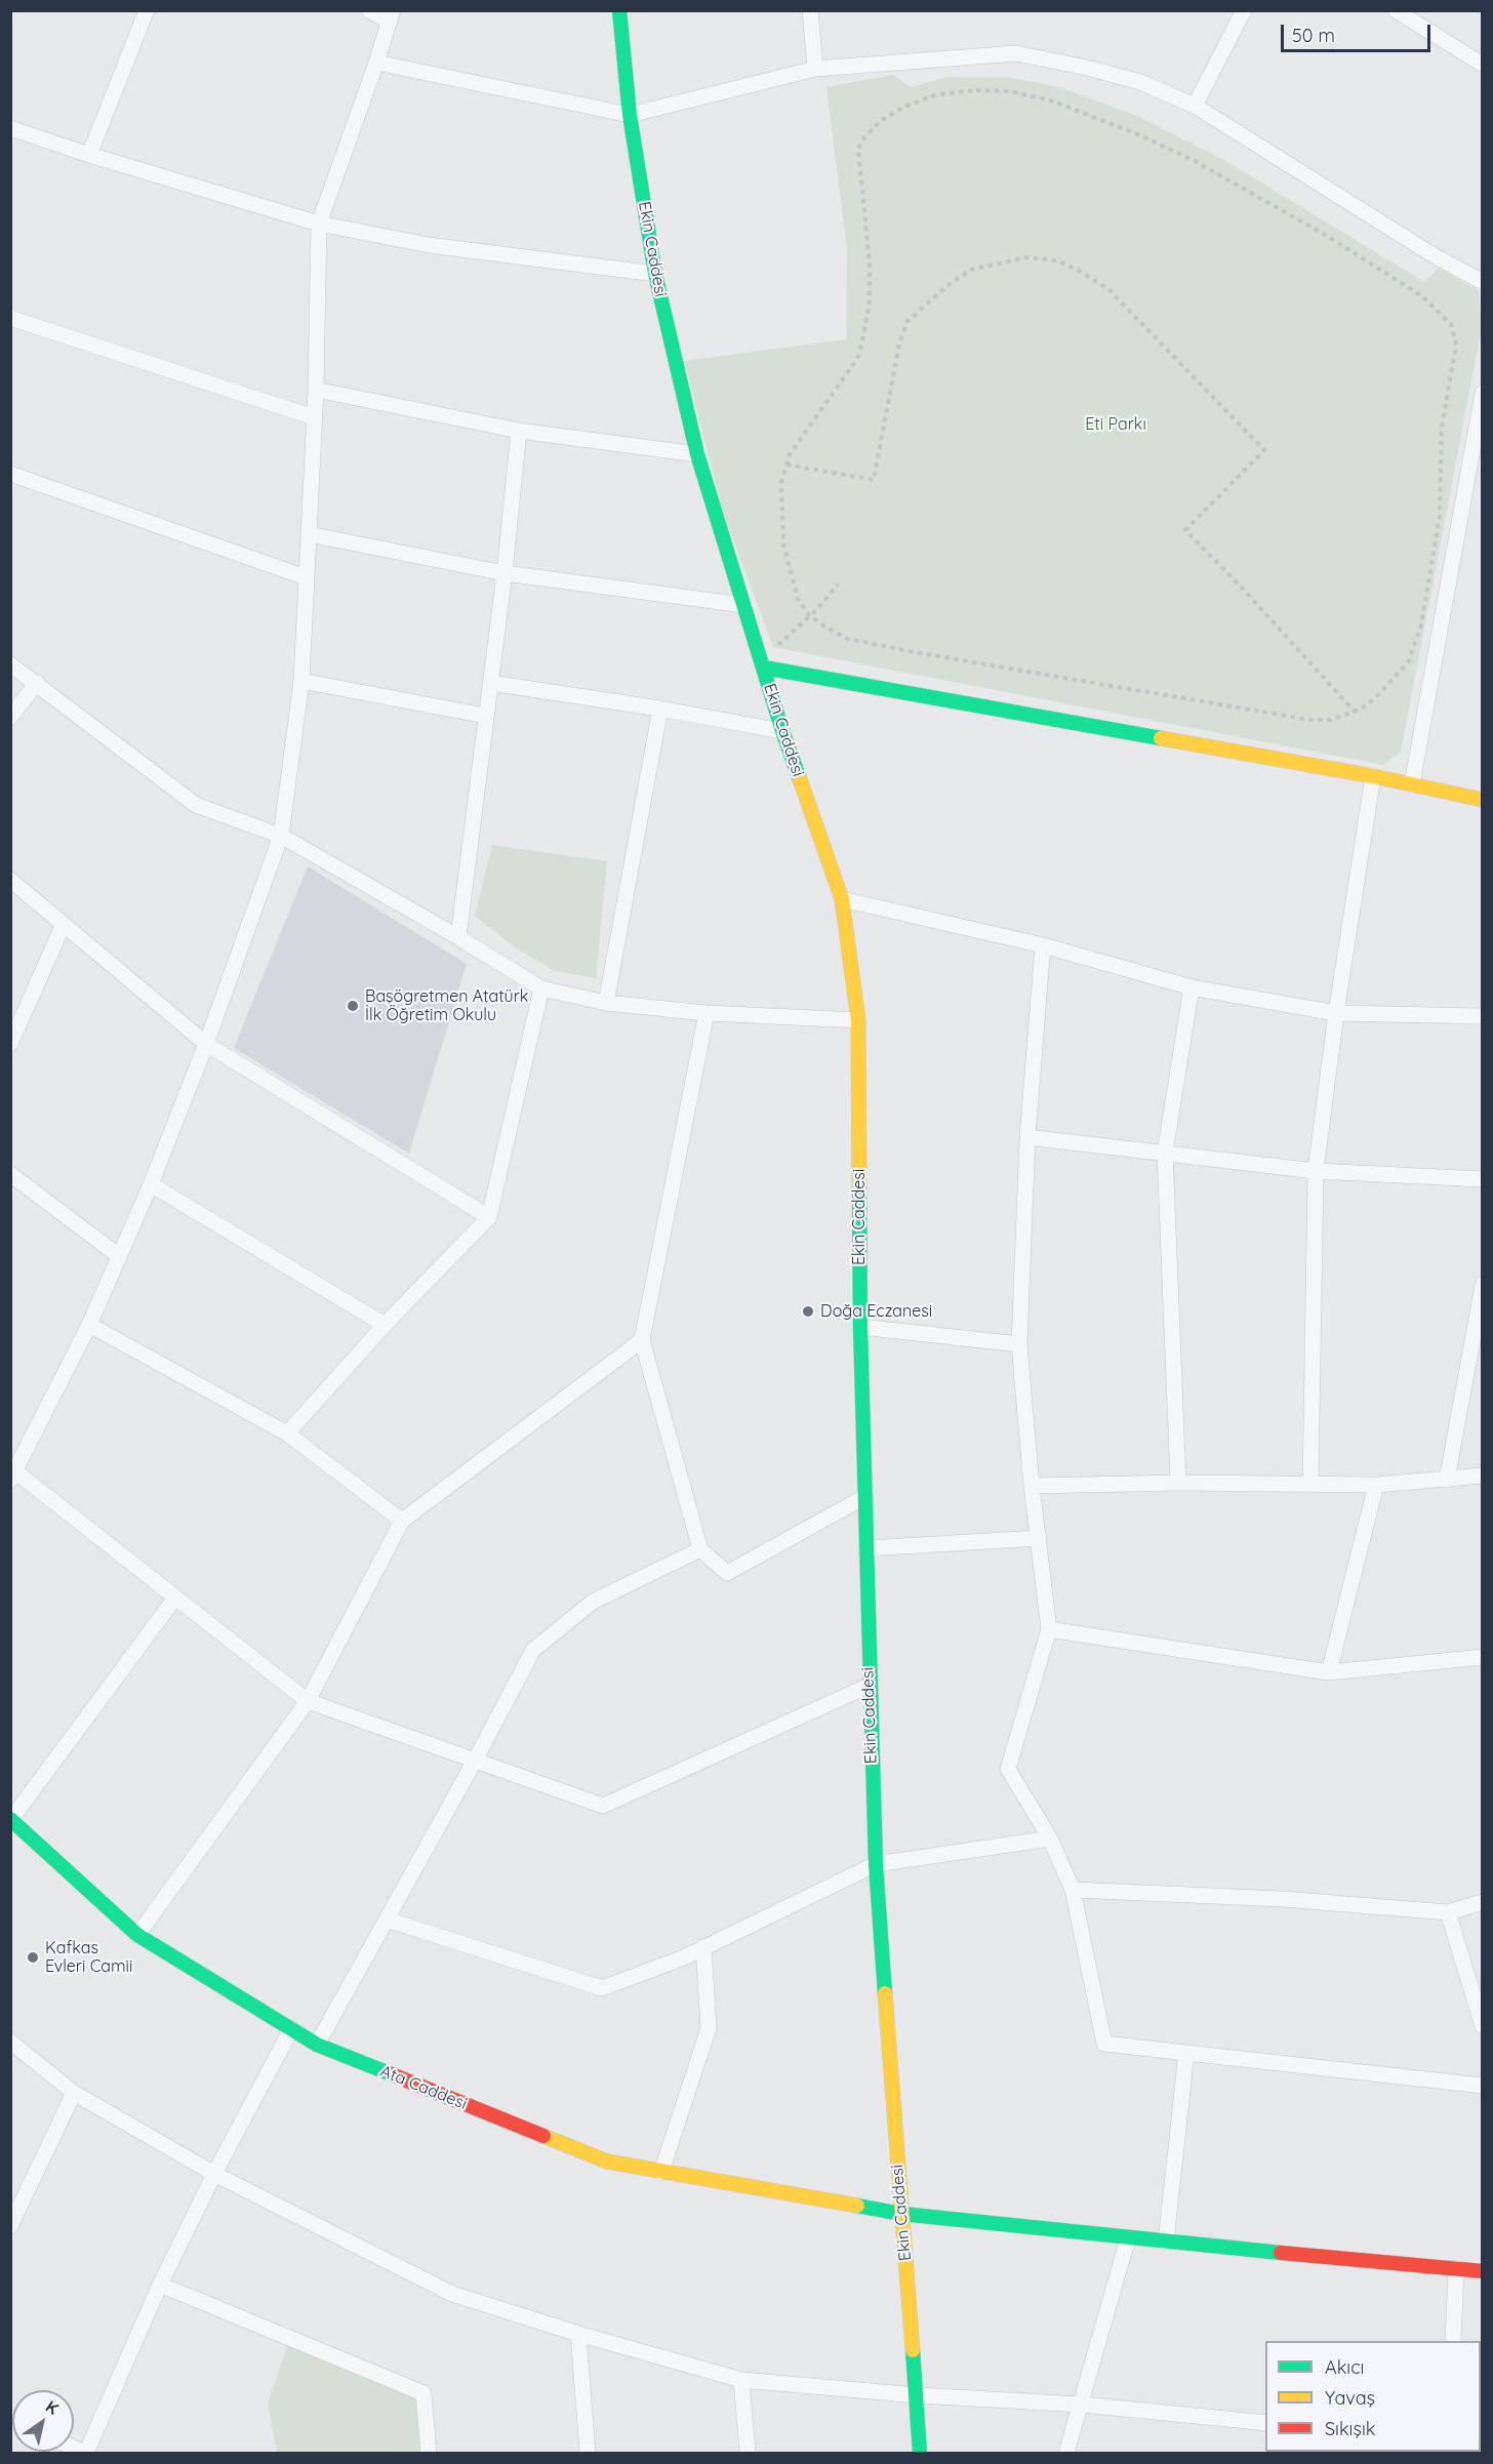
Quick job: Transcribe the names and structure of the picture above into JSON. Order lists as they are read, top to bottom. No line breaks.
{"streets":{"street":["Ekin Caddesi","Ata Caddesi"]},"crossings":[["Ekin Caddesi","Ata Caddesi"]],"parks":["Eti Parkı"],"places":["Başögretmen Atatürk İlk Öğretim Okulu","Doğa Eczanesi","Kafkas Evleri Camii"],"legend":["Akıcı","Yavaş","Sıkışık"],"scale_bar":"50 m","north":"top right"}
